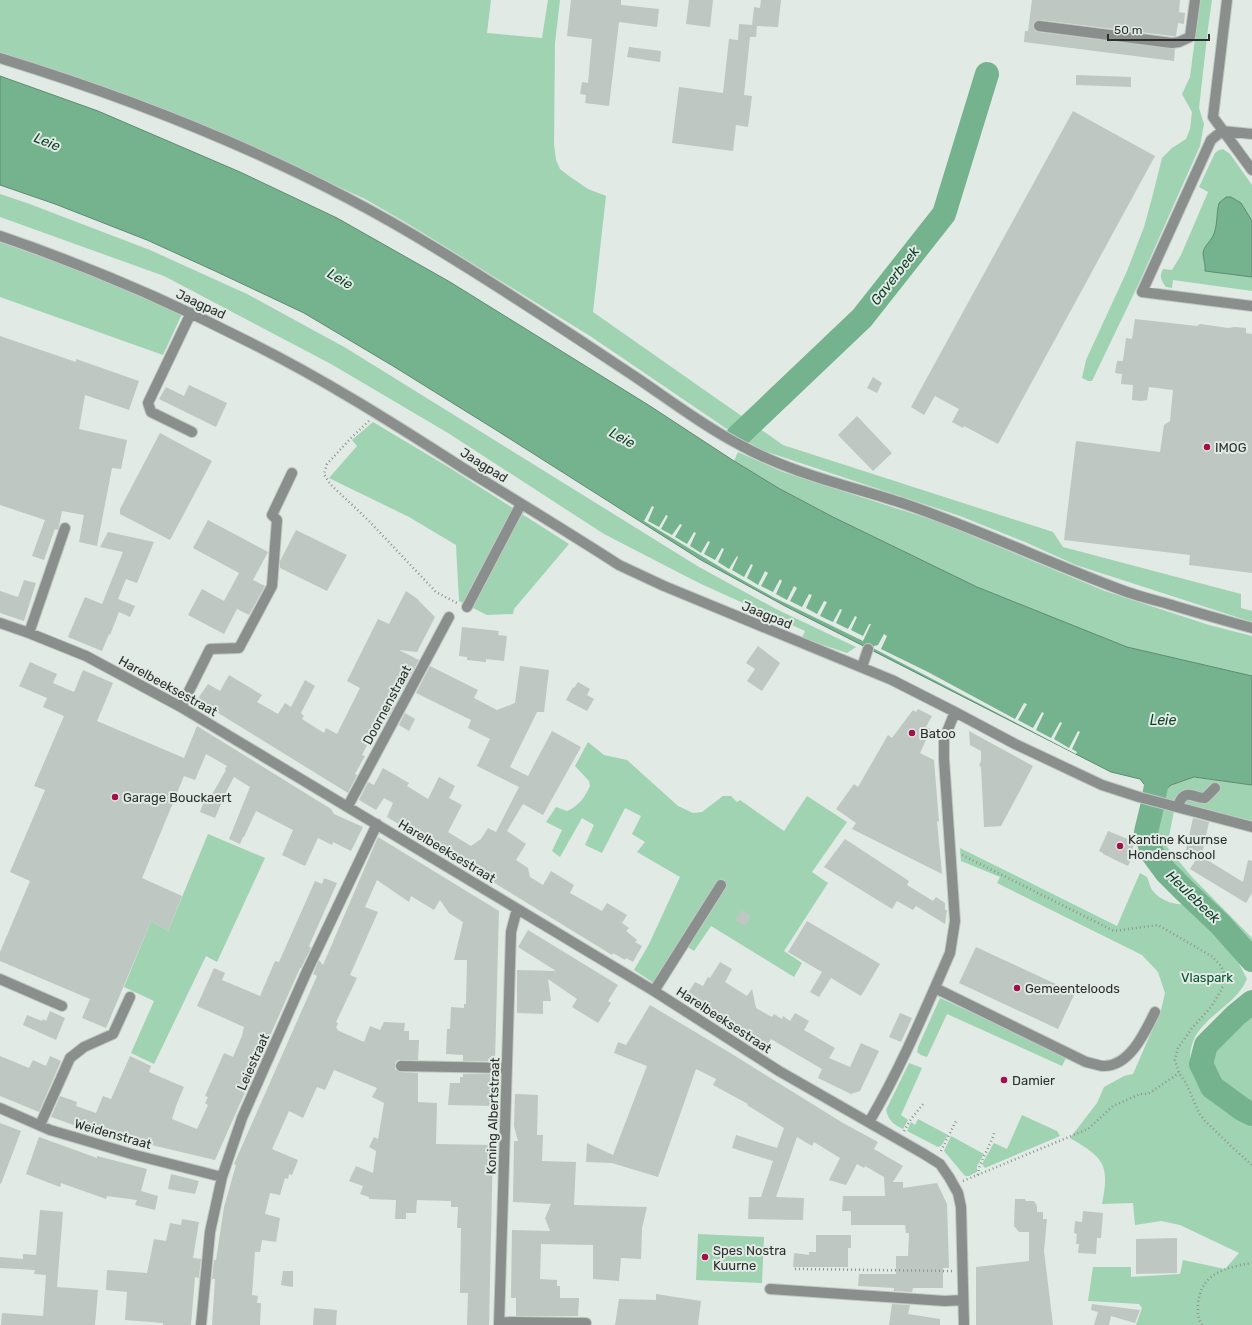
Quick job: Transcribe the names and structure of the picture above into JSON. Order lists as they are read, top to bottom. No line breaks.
{"streets":{"street":["Jaagpad","Harelbeeksestraat","Doornenstraat","Leiestraat","Koning Albertstraat","Weidenstraat"]},"crossings":[["Harelbeeksestraat","Doornenstraat"],["Harelbeeksestraat","Leiestraat"],["Harelbeeksestraat","Koning Albertstraat"],["Leiestraat","Weidenstraat"]],"water":["Leie","Gaverbeek","Heulebeek"],"parks":["Vlaspark"],"places":["IMOG","Batoo","Garage Bouckaert","Kantine Kuurnse Hondenschool","Gemeenteloods","Damier","Spes Nostra Kuurne"],"scale_bar":"50 m"}
